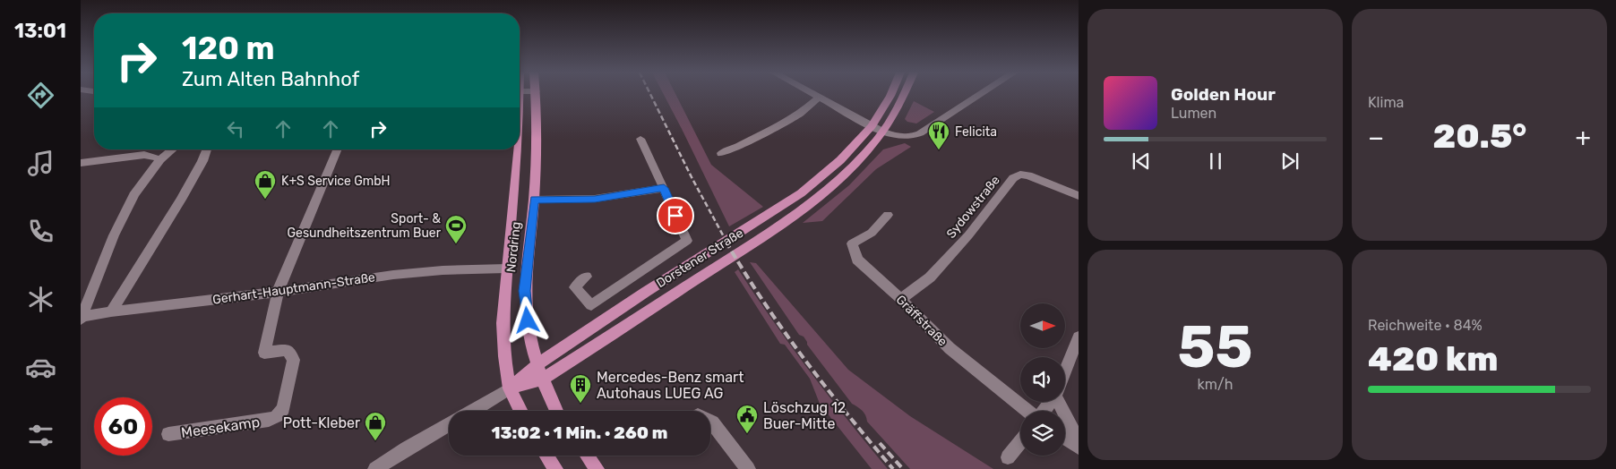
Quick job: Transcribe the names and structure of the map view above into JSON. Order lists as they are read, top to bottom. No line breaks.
{"streets":{"main road":["Nordring","Dorstener Straße"],"street":["Sydowstraße","Gerhart-Hauptmann-Straße","Gräffstraße","Meesekamp"]},"crossings":[["Sydowstraße","Gräffstraße"],["Nordring","Dorstener Straße"],["Nordring","Gerhart-Hauptmann-Straße"],["Gerhart-Hauptmann-Straße","Meesekamp"]],"places":{"restaurant":["Felicita"],"shop":["K+S Service GmbH","Pott-Kleber"],"sports":["Sport- & Gesundheitszentrum Buer"],"building":["Mercedes-Benz smart Autohaus LUEG AG"],"public building":["Löschzug 12 Buer-Mitte"]},"north":"right","page":{"tabs":"13:01","tile":["Klima",["55","km/h"],["Reichweite · 84%","420 km"]],"turn":["120 m","Zum Alten Bahnhof"],"song":["Golden Hour","Lumen"],"heat":["−","20.5°","+"],"limit":"60","trip":"13:02 · 1 Min. · 260 m"}}
